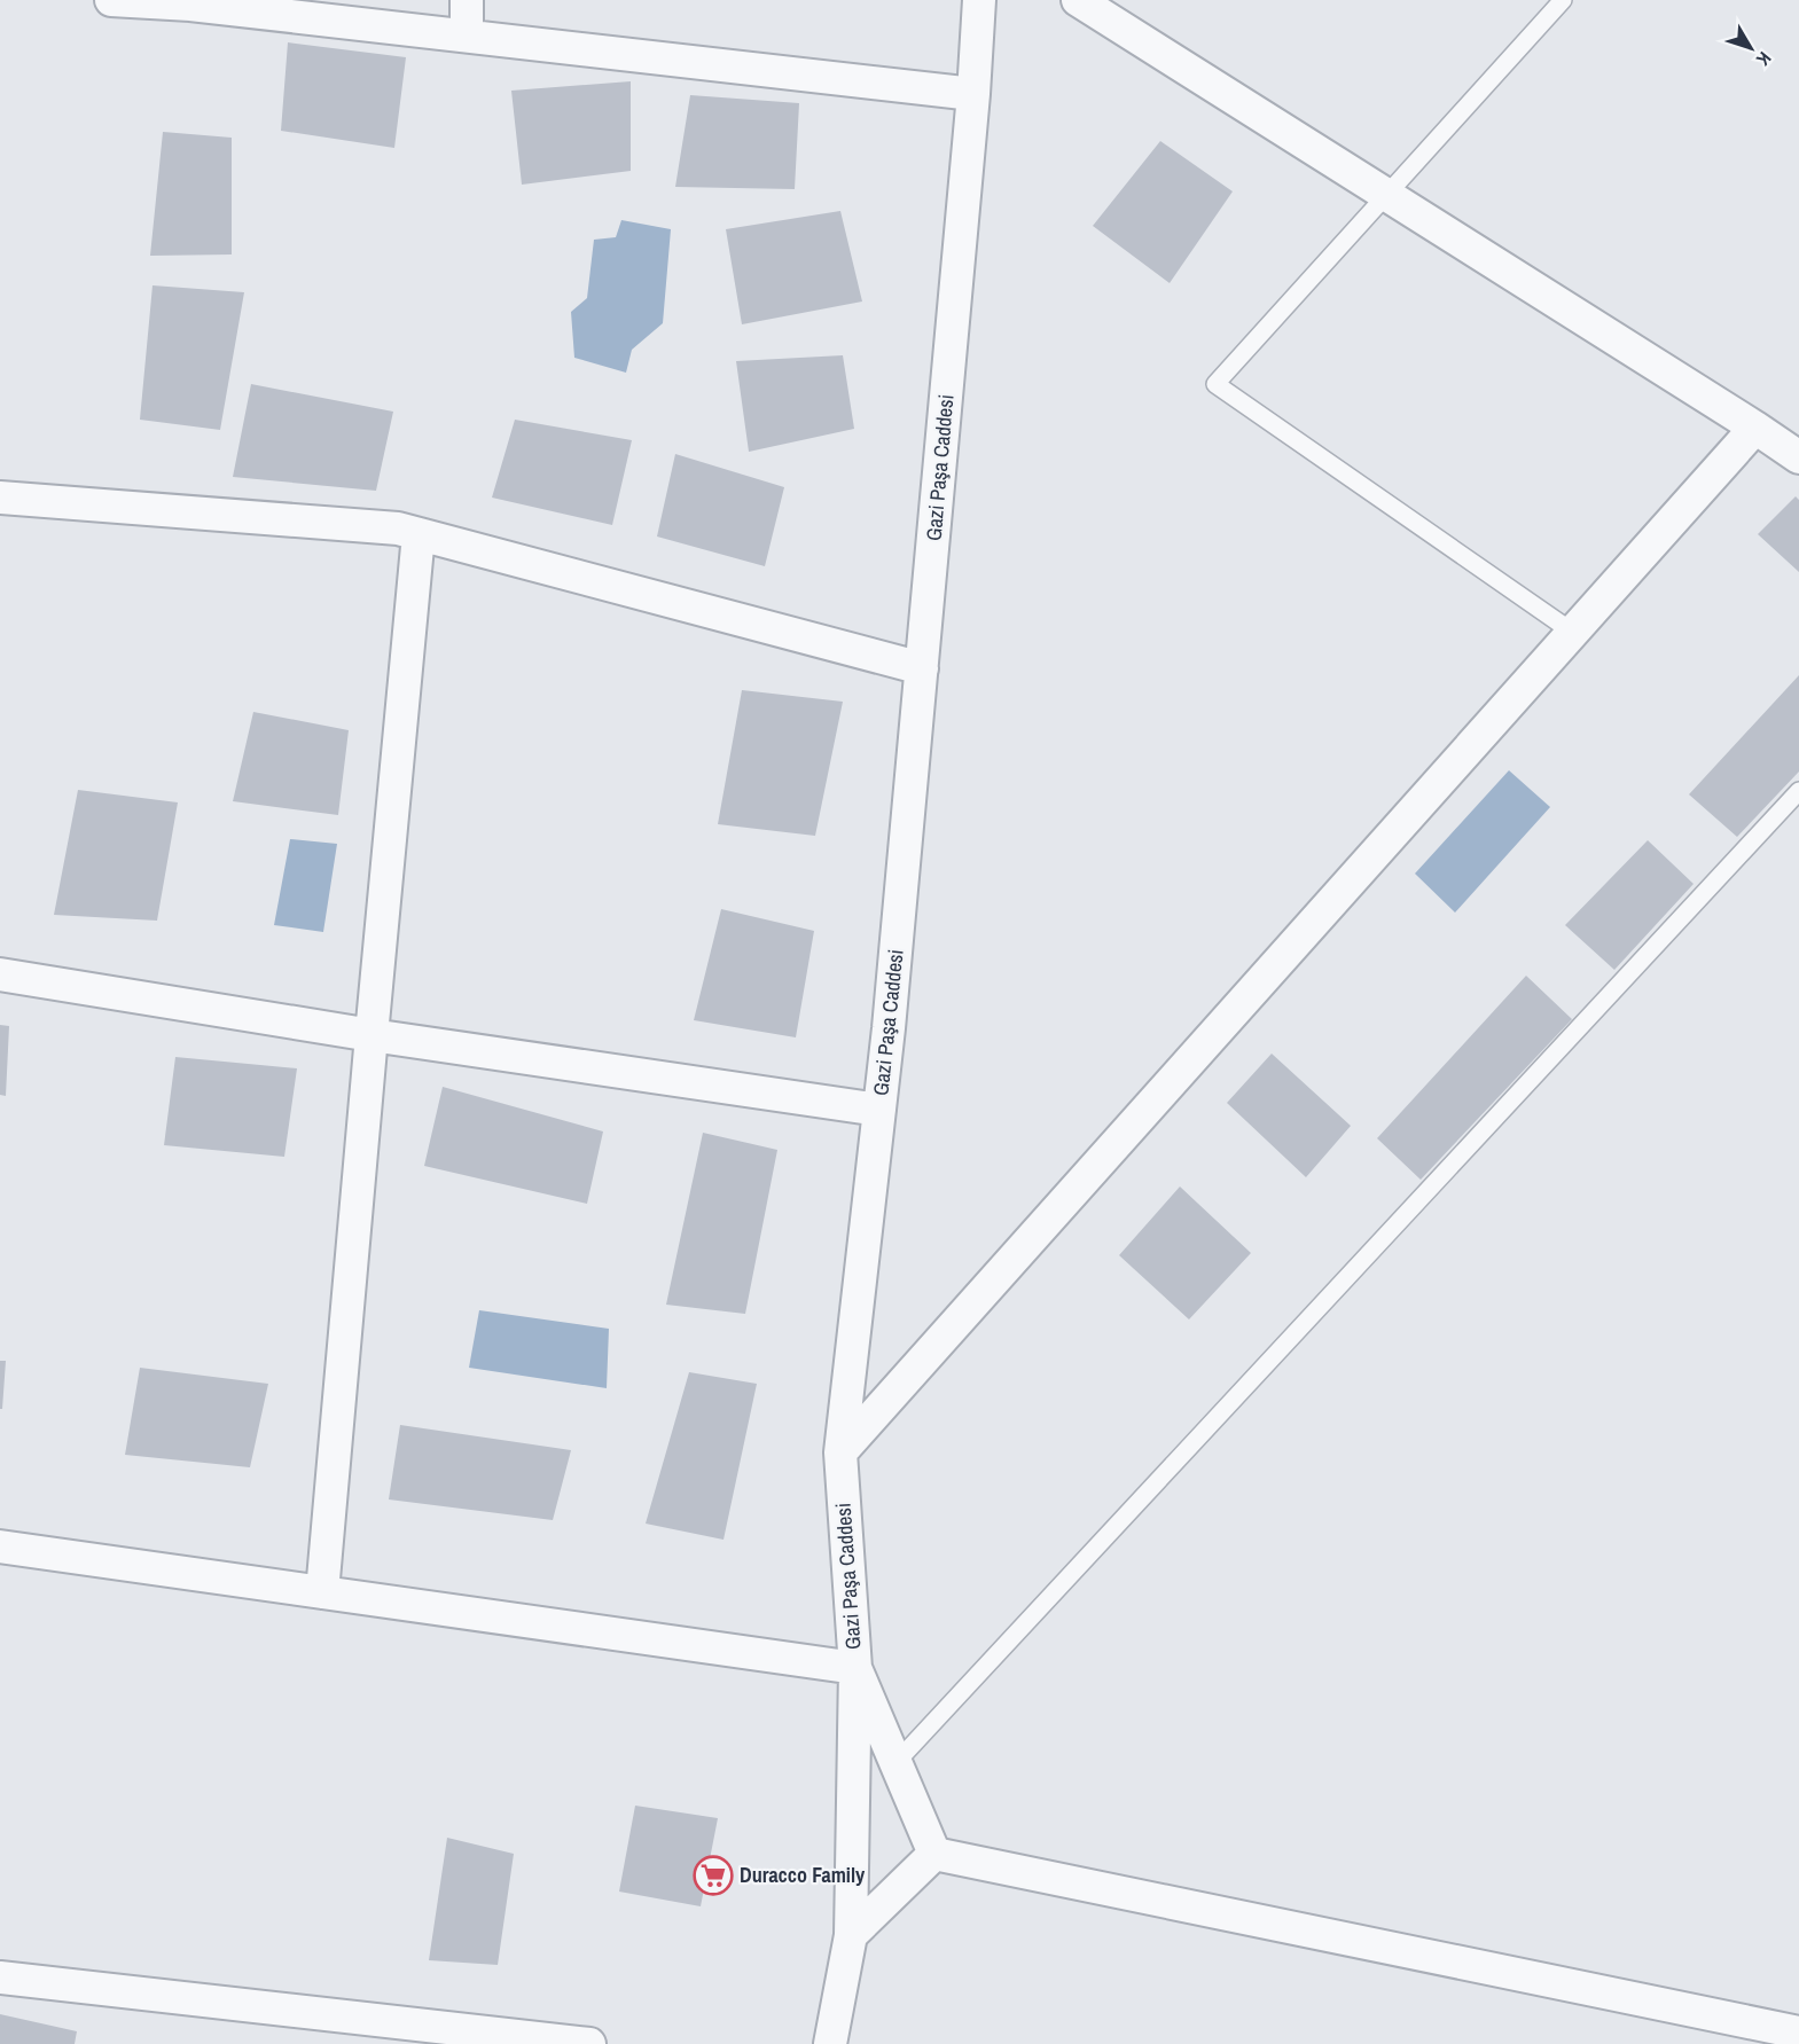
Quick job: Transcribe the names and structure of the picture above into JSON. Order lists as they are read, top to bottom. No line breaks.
{"streets":{"street":["Gazi Paşa Caddesi"]},"places":{"supermarket":["Duracco Family"]},"north":"bottom right"}
